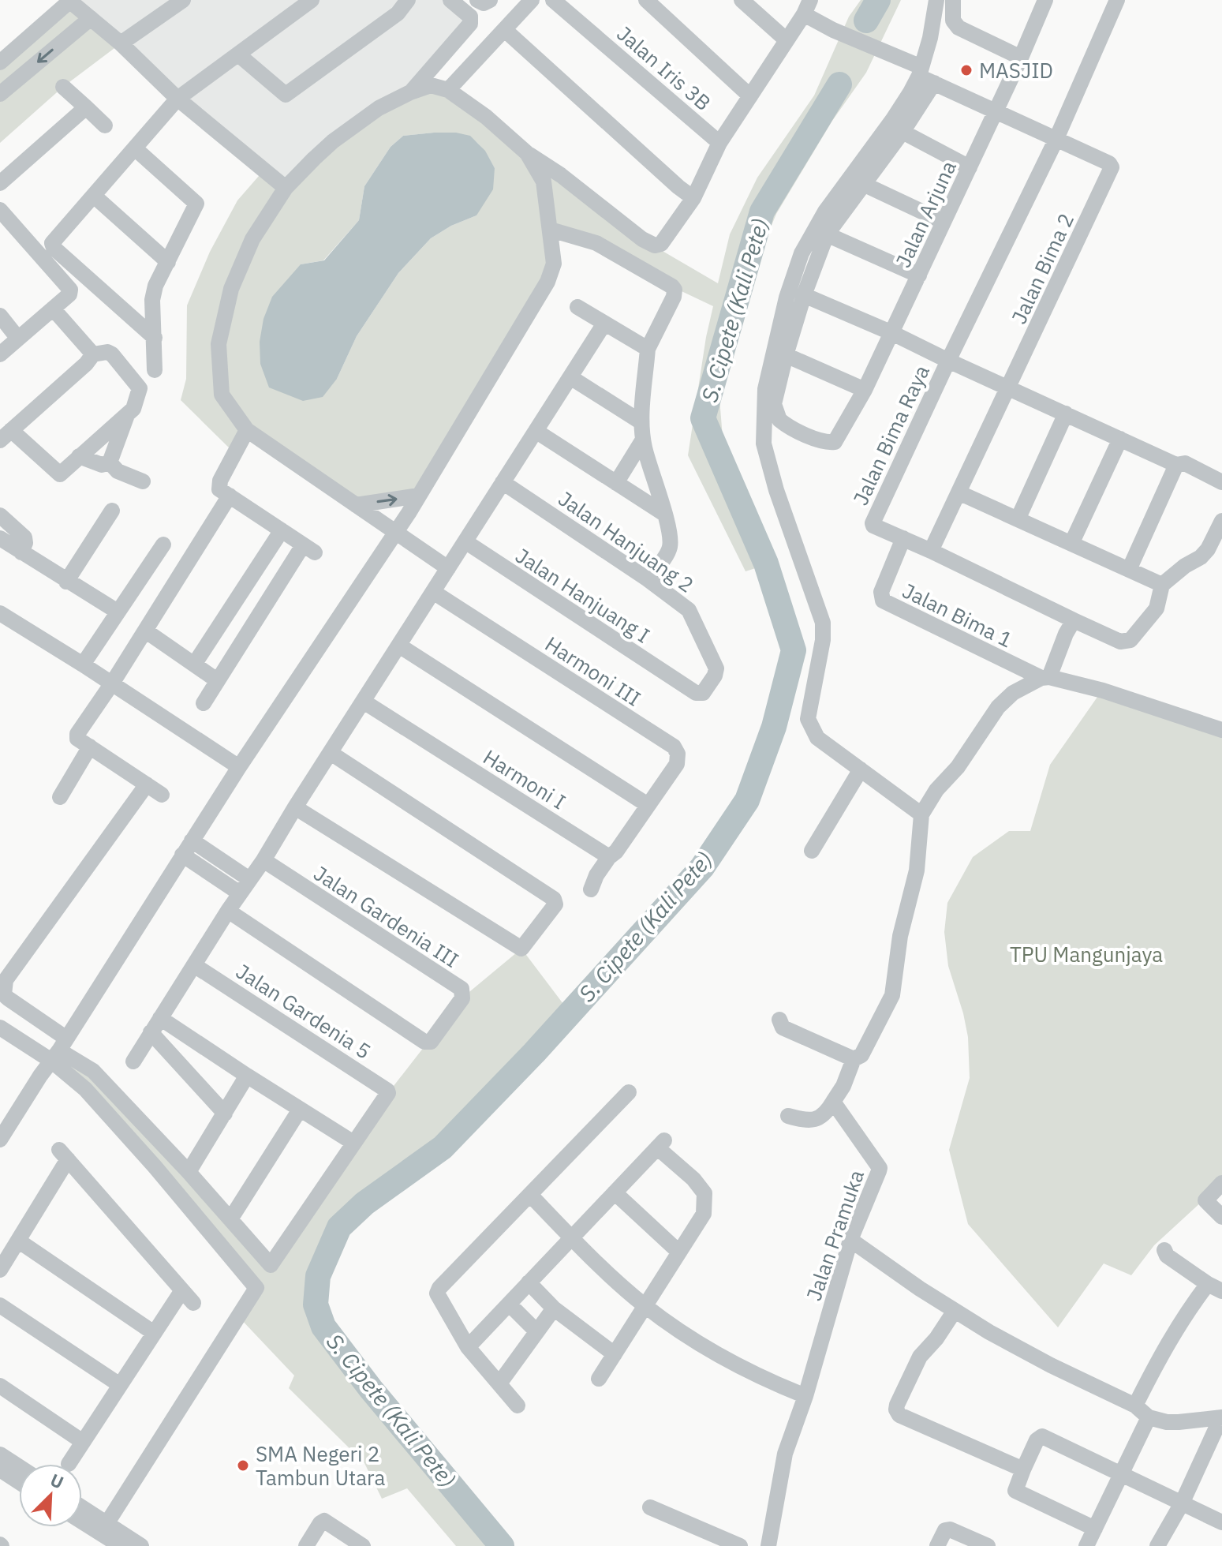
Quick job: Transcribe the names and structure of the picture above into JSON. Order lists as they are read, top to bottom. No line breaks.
{"streets":{"street":["Jalan Iris 3B","Jalan Arjuna","Jalan Bima 2","Jalan Bima Raya","Jalan Hanjuang 2","Jalan Hanjuang I","Jalan Bima 1","Harmoni III","Harmoni I","Jalan Gardenia III","Jalan Gardenia 5","Jalan Pramuka"]},"crossings":[["Jalan Bima 2","Jalan Bima Raya"],["Jalan Bima Raya","Jalan Bima 1"],["Jalan Hanjuang 2","Jalan Hanjuang I"]],"water":["S. Cipete (Kali Pete)"],"parks":["TPU Mangunjaya"],"places":["MASJID","SMA Negeri 2 Tambun Utara"],"north":"top right"}
